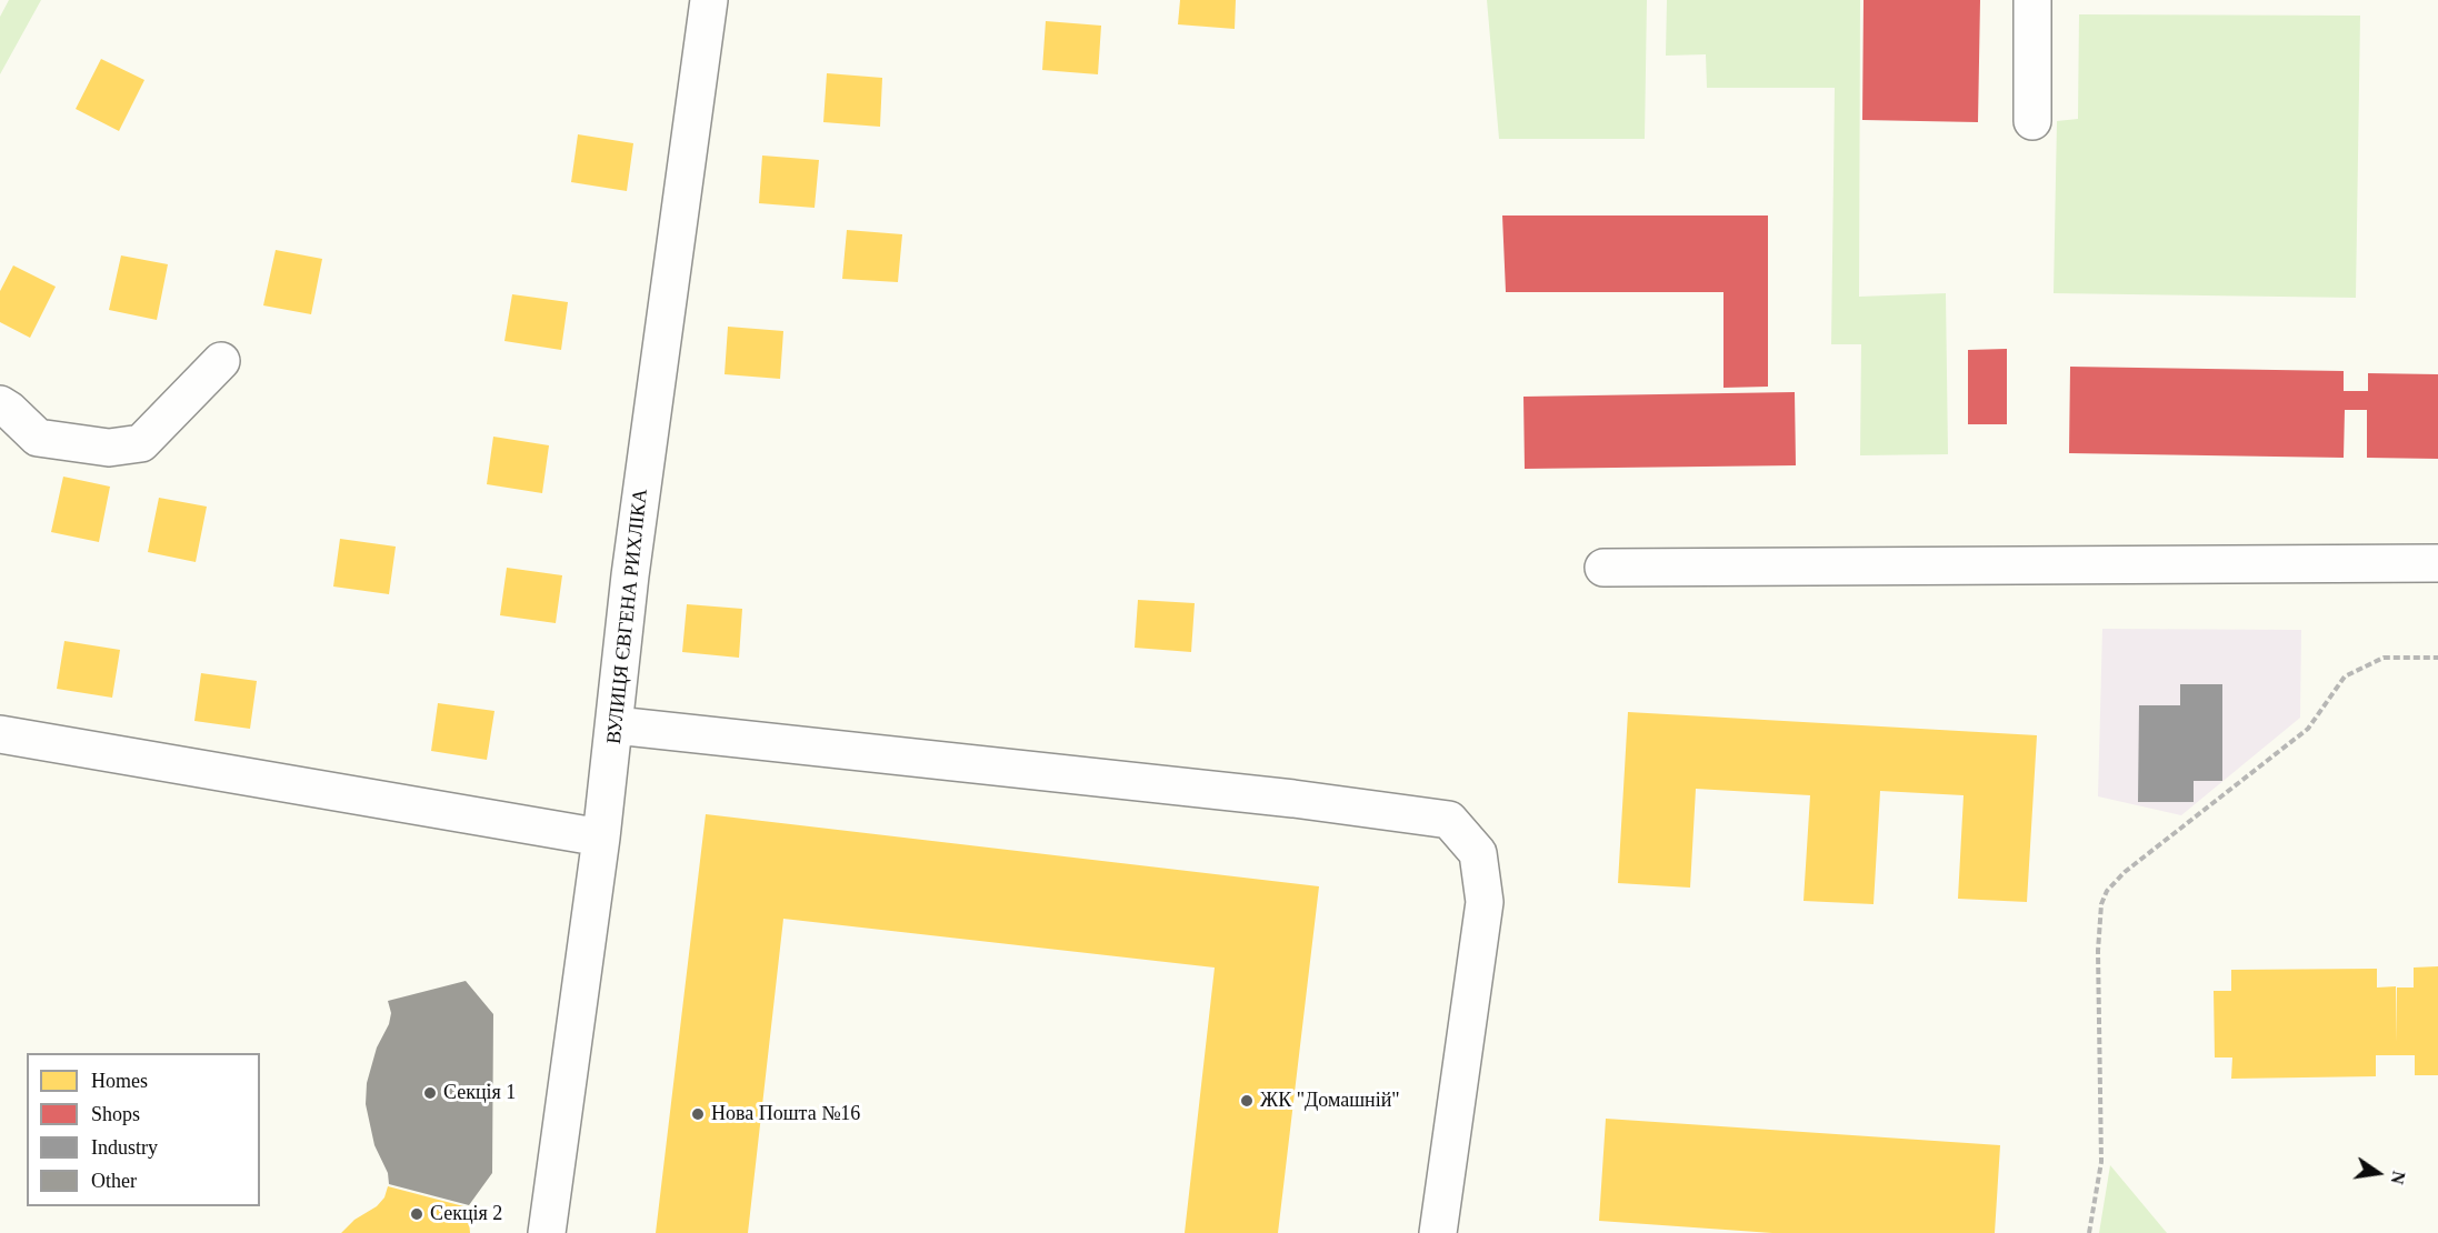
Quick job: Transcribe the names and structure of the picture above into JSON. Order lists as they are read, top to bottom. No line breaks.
{"streets":{"street":["ВУЛИЦЯ ЄВГЕНА РИХЛІКА"]},"places":["Секція 1","ЖК \"Домашній\"","Нова Пошта №16","Секція 2"],"legend":["Homes","Shops","Industry","Other"],"north":"right"}
